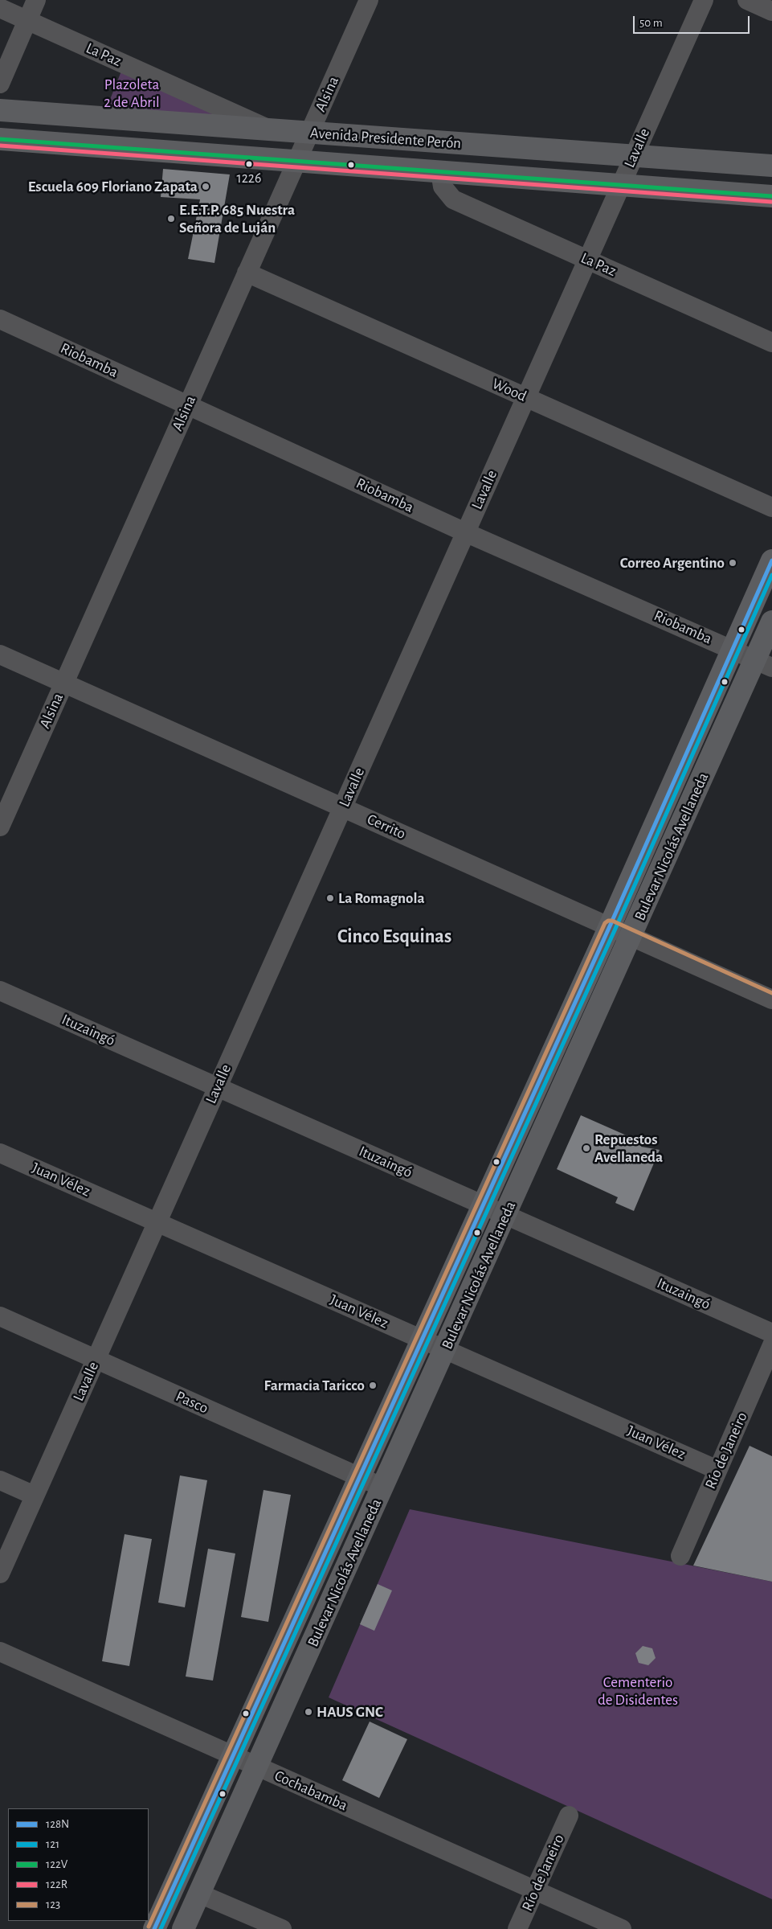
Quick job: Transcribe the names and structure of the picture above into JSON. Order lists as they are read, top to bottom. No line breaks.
{"streets":{"main road":["Avenida Presidente Perón","Bulevar Nicolás Avellaneda"],"street":["La Paz","Alsina","Lavalle","Riobamba","Wood","Cerrito","Ituzaingó","Juan Vélez","Pasco","Río de Janeiro","Cochabamba"]},"crossings":[["La Paz","Avenida Presidente Perón"],["La Paz","Lavalle"],["Alsina","Avenida Presidente Perón"],["Alsina","Riobamba"],["Alsina","Wood"],["Alsina","Cerrito"],["Avenida Presidente Perón","Lavalle"],["Lavalle","Riobamba"],["Lavalle","Wood"],["Lavalle","Cerrito"],["Lavalle","Ituzaingó"],["Lavalle","Juan Vélez"],["Lavalle","Pasco"],["Riobamba","Bulevar Nicolás Avellaneda"],["Cerrito","Bulevar Nicolás Avellaneda"],["Bulevar Nicolás Avellaneda","Ituzaingó"],["Bulevar Nicolás Avellaneda","Juan Vélez"],["Bulevar Nicolás Avellaneda","Pasco"],["Bulevar Nicolás Avellaneda","Cochabamba"],["Juan Vélez","Río de Janeiro"],["Río de Janeiro","Cochabamba"]],"districts":["Cinco Esquinas"],"parks":["Plazoleta 2 de Abril","Cementerio de Disidentes"],"places":["1226","Escuela 609 Floriano Zapata","E.E.T.P. 685 Nuestra Señora de Luján","Correo Argentino","La Romagnola","Repuestos Avellaneda","Farmacia Taricco","HAUS GNC"],"lines":["transit line 122V","transit line 122R","transit line 128N","transit line 121","transit line 123"],"legend":["128N","121","122V","122R","123"],"scale_bar":"50 m"}
